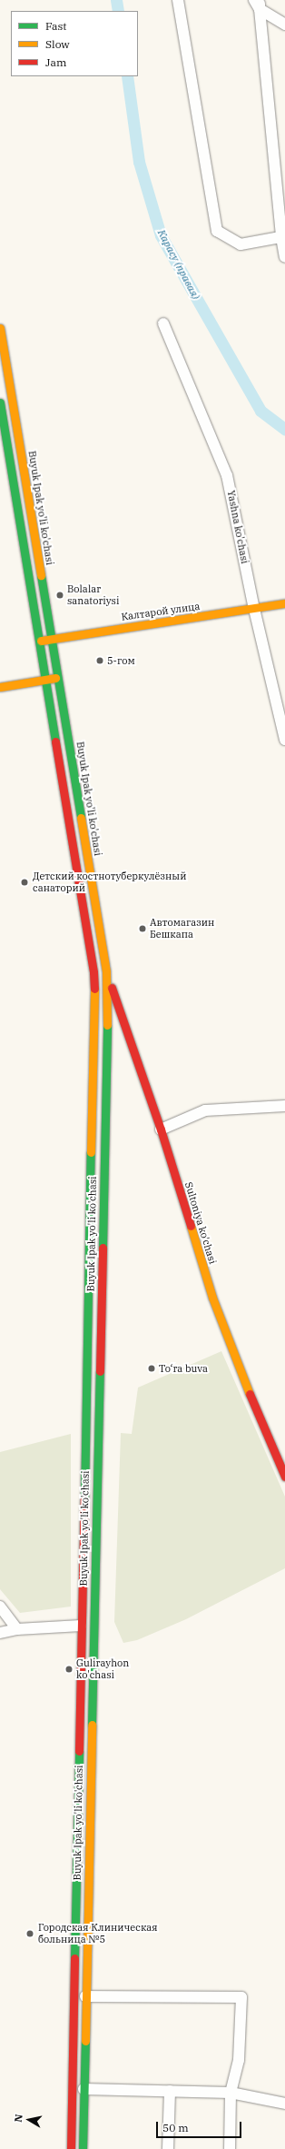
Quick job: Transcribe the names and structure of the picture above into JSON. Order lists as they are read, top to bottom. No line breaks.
{"streets":{"main road":["Buyuk Ipak yo'li ko'chasi","Калтарой улица","Sultoniya ko'chasi"],"street":["Yashna ko'chasi"]},"crossings":[["Buyuk Ipak yo'li ko'chasi","Калтарой улица"],["Buyuk Ipak yo'li ko'chasi","Sultoniya ko'chasi"],["Yashna ko'chasi","Калтарой улица"]],"water":["Карасу (правая)"],"places":["Bolalar sanatoriysi","5-гом","Детский костнотуберкулёзный санаторий","Автомагазин Бешкапа","To‘ra buva","Gulirayhon ko'chasi","Городская Клиническая больница №5"],"legend":["Fast","Slow","Jam"],"scale_bar":"50 m","north":"left"}
